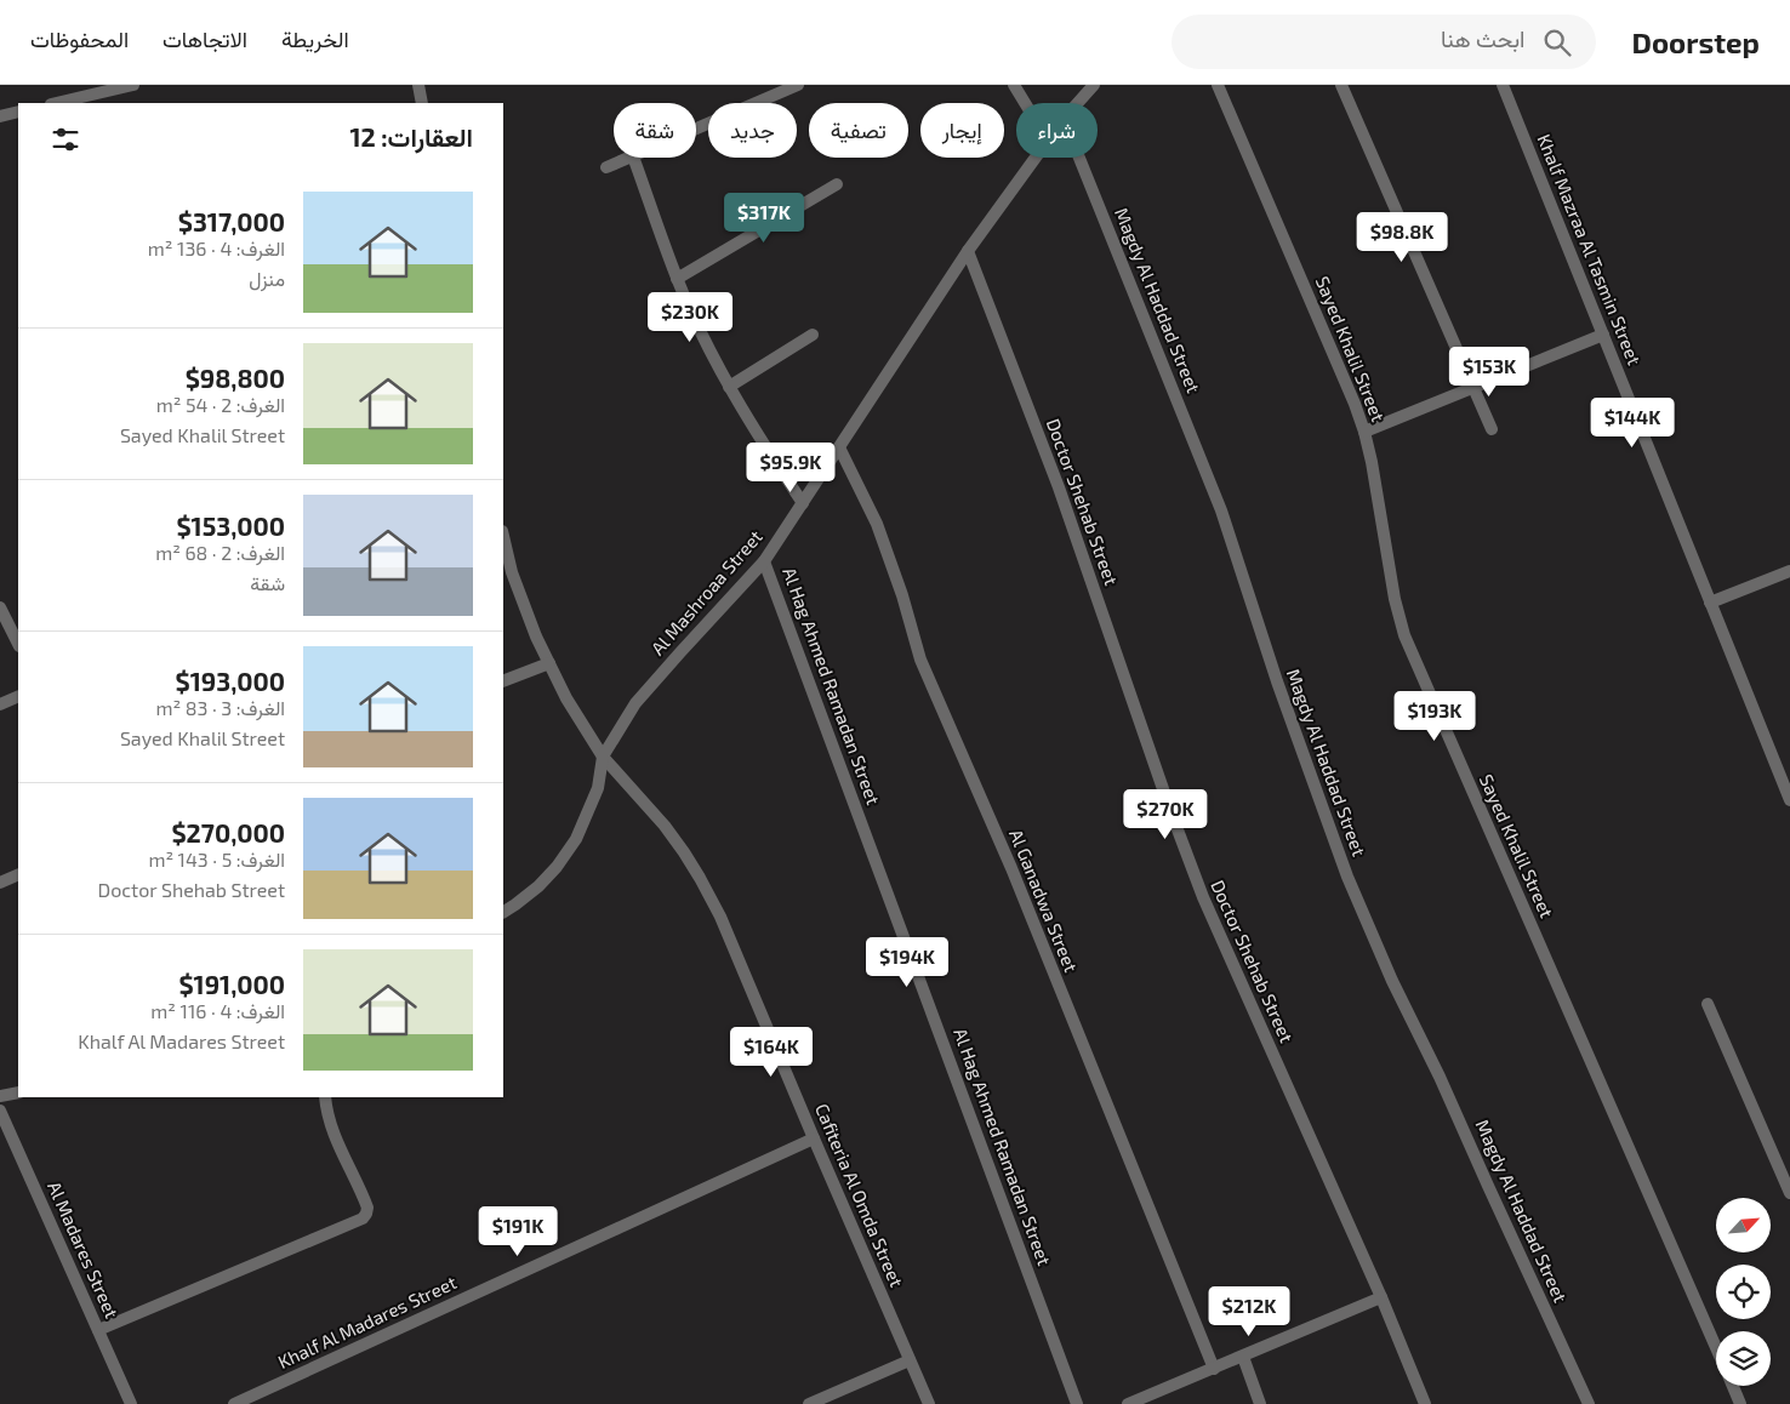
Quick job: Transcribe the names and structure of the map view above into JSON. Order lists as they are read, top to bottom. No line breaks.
{"streets":{"street":["Khalf Mazraa Al Tasmin Street","Magdy Al Haddad Street","Sayed Khalil Street","Doctor Shehab Street","Al Mashroaa Street","Al Hag Ahmed Ramadan Street","Al Ganadwa Street","Cafiteria Al Omda Street","Al Madares Street","Khalf Al Madares Street"]},"crossings":[["Doctor Shehab Street","Al Mashroaa Street"],["Al Mashroaa Street","Al Hag Ahmed Ramadan Street"],["Al Mashroaa Street","Al Ganadwa Street"],["Al Mashroaa Street","Cafiteria Al Omda Street"],["Cafiteria Al Omda Street","Khalf Al Madares Street"]],"north":"top right","page":{"header":"Doorstep","search":"ابحث هنا","nav":["الخريطة","الاتجاهات","المحفوظات"],"chip":["شراء","إيجار","تصفية","جديد","شقة"],"heading":"العقارات: 12","list":[{"name":"$317,000","note":"الغرف: 4 · 136 m² · منزل"},{"name":"$98,800","note":"الغرف: 2 · 54 m² · Sayed Khalil Street"},{"name":"$153,000","note":"الغرف: 2 · 68 m² · شقة"},{"name":"$193,000","note":"الغرف: 3 · 83 m² · Sayed Khalil Street"},{"name":"$270,000","note":"الغرف: 5 · 143 m² · Doctor Shehab Street"},{"name":"$191,000","note":"الغرف: 4 · 116 m² · Khalf Al Madares Street"}],"price":["$317K","$98.8K","$230K","$153K","$144K","$95.9K","$193K","$270K","$194K","$164K","$191K","$212K"]}}
